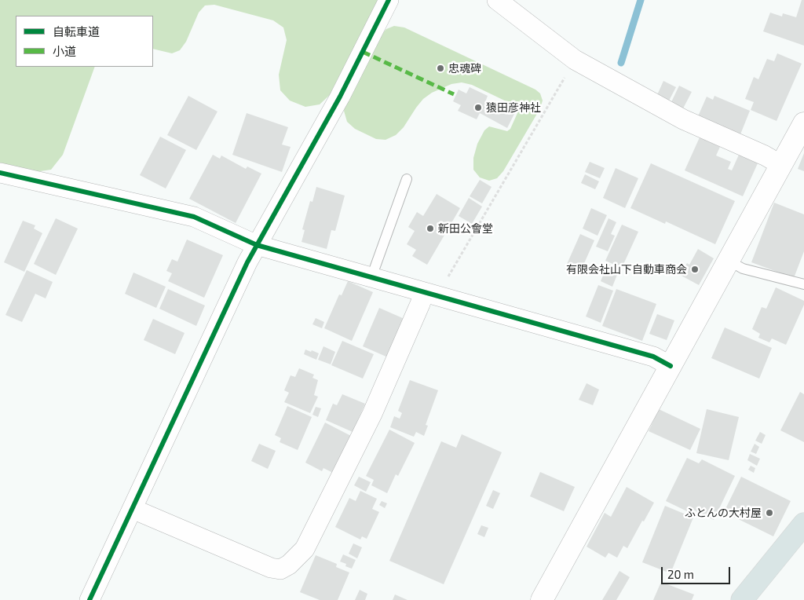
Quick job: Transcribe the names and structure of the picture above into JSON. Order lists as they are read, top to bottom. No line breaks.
{"places":["忠魂碑","猿田彦神社","新田公會堂","有限会社山下自動車商会","ふとんの大村屋"],"legend":["自転車道","小道"],"scale_bar":"20 m"}
